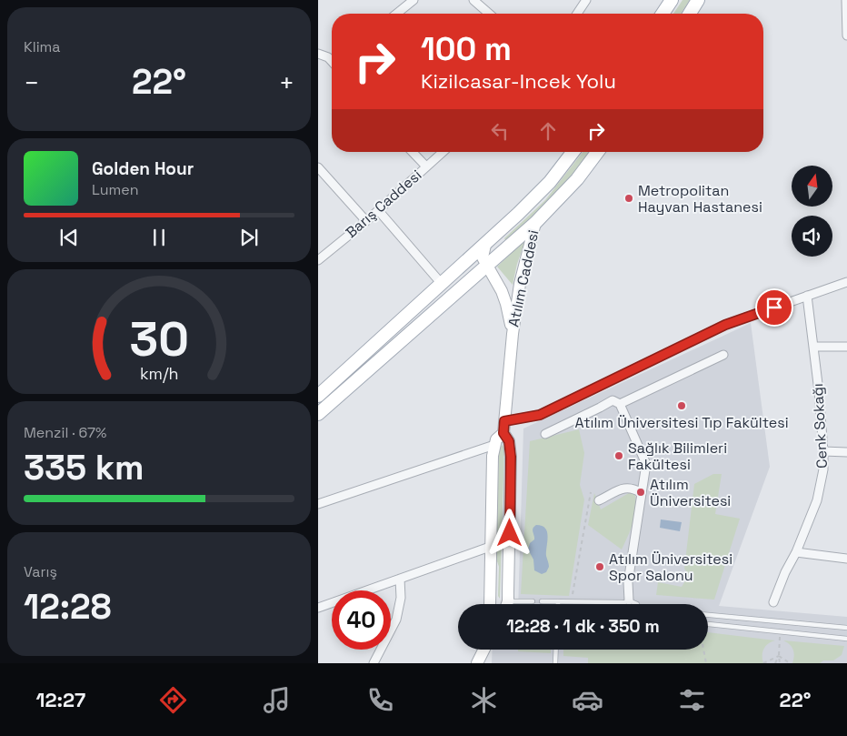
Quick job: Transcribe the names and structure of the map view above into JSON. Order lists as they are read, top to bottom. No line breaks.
{"streets":{"street":["Barış Caddesi","Atılım Caddesi","Cenk Sokağı"]},"places":["Metropolitan Hayvan Hastanesi","Atılım Üniversitesi Tıp Fakültesi","Sağlık Bilimleri Fakültesi","Atılım Üniversitesi","Atılım Üniversitesi Spor Salonu"],"north":"top","page":{"tile":["Klima",["Menzil · 67%","335 km"],["Varış","12:28"]],"turn":["100 m","Kizilcasar-Incek Yolu"],"heat":["−","22°","+"],"song":["Golden Hour","Lumen"],"limit":"40","trip":"12:28 · 1 dk · 350 m","tabs":["12:27","22°"],"gauge":["30","km/h"]}}
